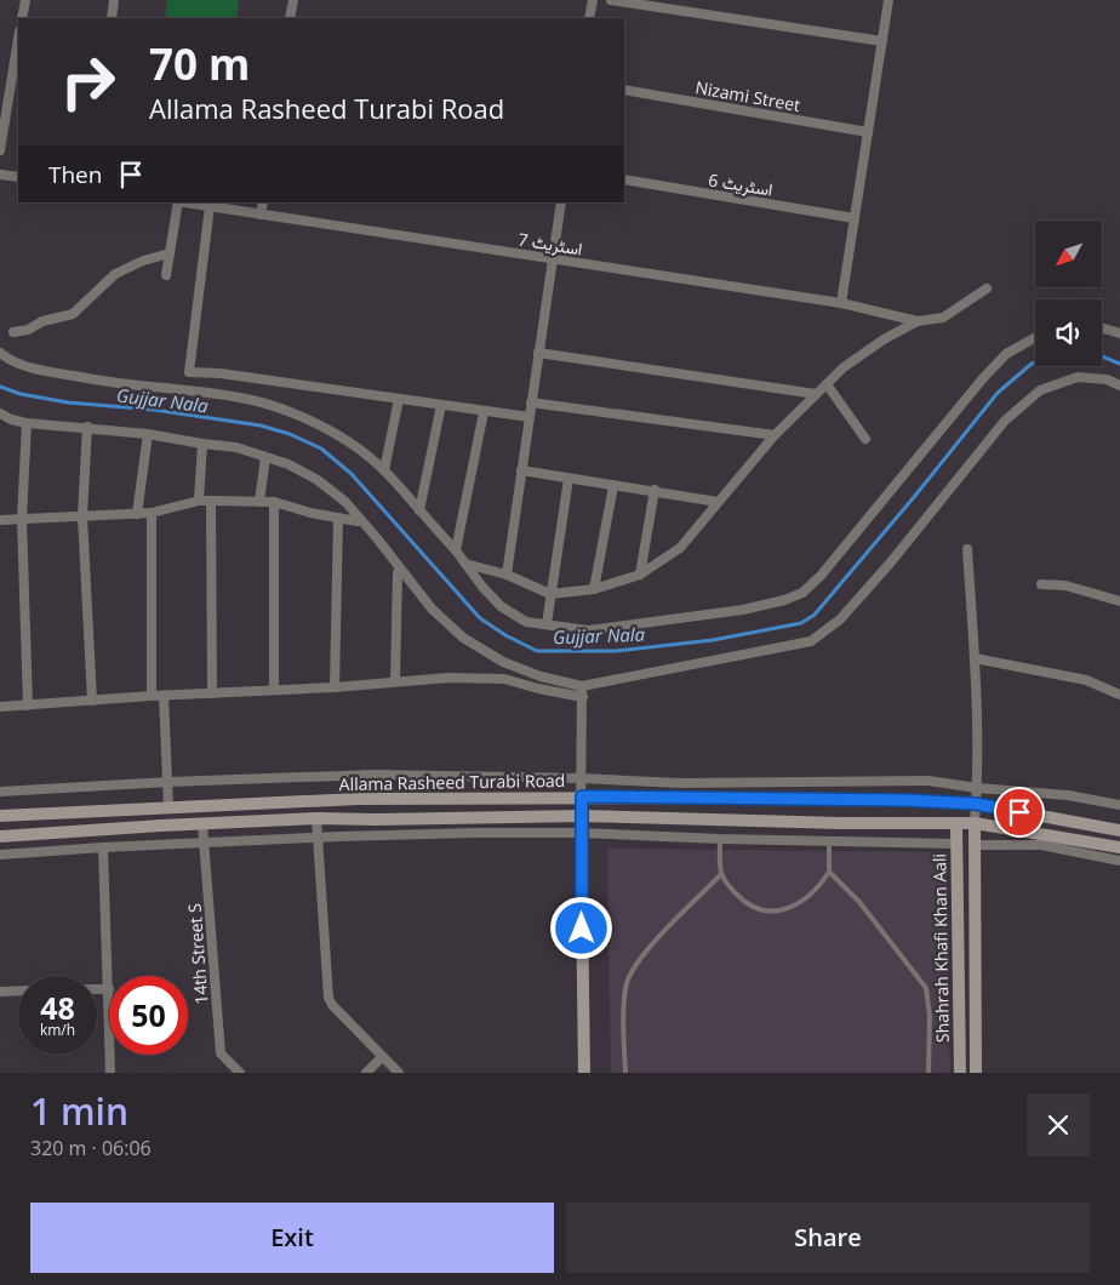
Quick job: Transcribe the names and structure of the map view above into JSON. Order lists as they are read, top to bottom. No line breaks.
{"streets":{"main road":["Allama Rasheed Turabi Road","Shahrah Khafi Khan Aali"],"street":["Nizami Street","اسٹریٹ 6","اسٹریٹ 7","14th Street S"]},"crossings":[["Allama Rasheed Turabi Road","Shahrah Khafi Khan Aali"],["Allama Rasheed Turabi Road","14th Street S"]],"water":["Gujjar Nala"],"north":"bottom left","page":{"turn":["70 m","Allama Rasheed Turabi Road"],"then":"Then","speed":"48 km/h","limit":"50","heading":["1 min","320 m · 06:06"],"buttons":["Exit","Share"]}}
